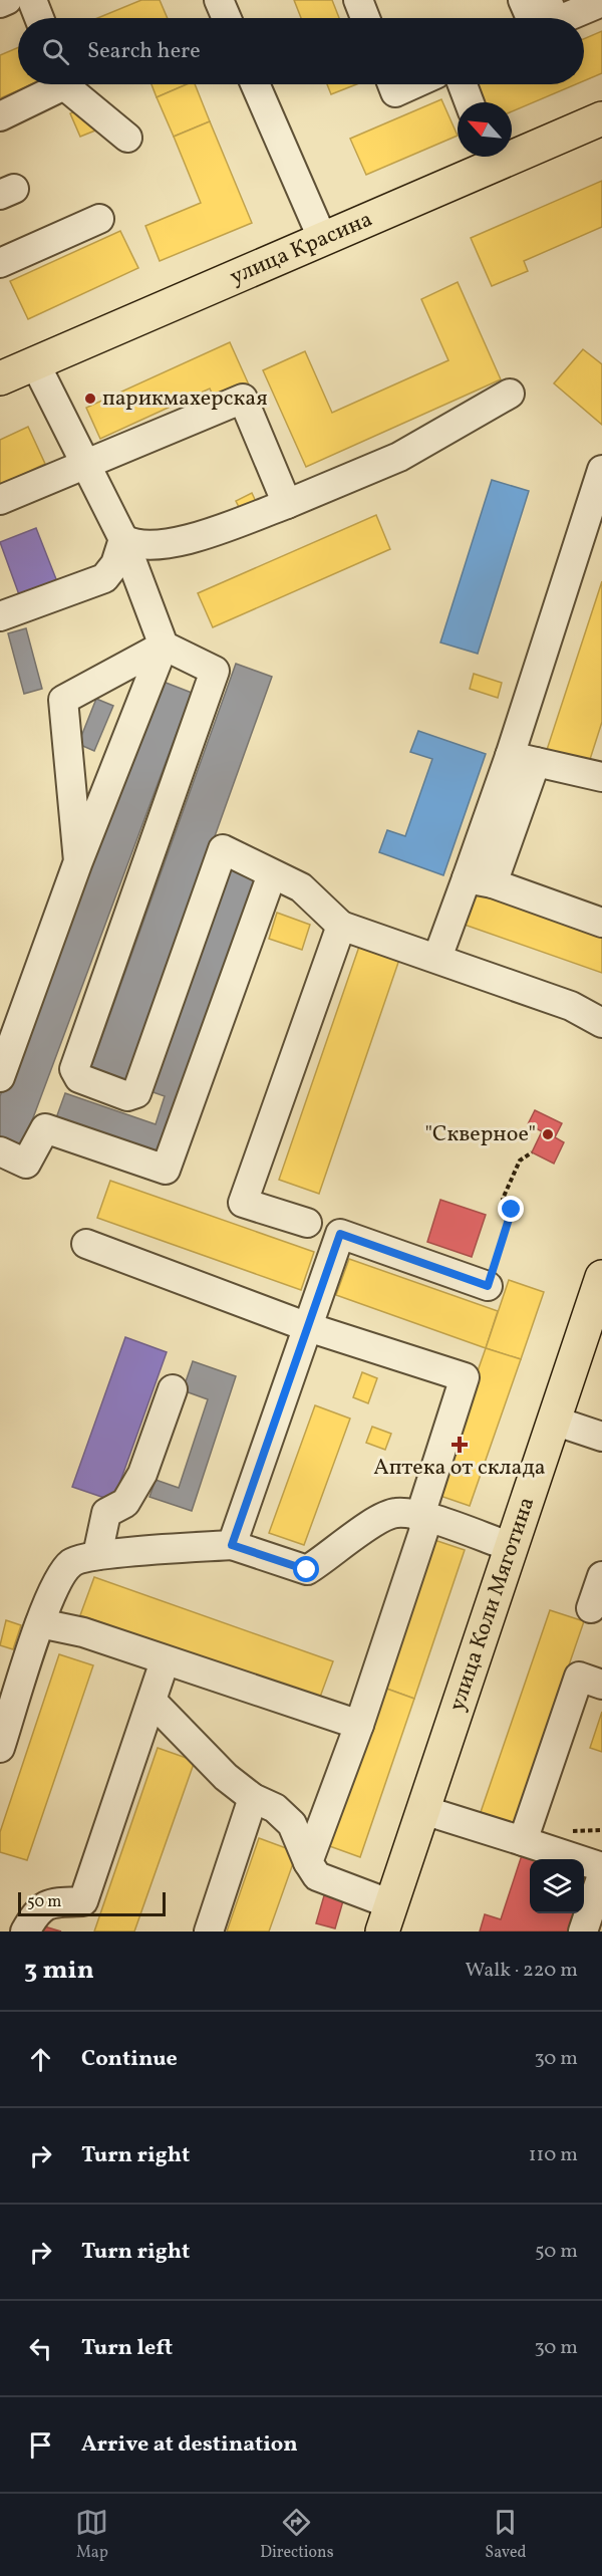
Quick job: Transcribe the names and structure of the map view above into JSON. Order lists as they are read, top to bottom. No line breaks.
{"streets":{"main road":["улица Красина","улица Коли Мяготина"]},"places":{"other":["парикмахерская","\"Скверное\""],"health":["Аптека от склада"]},"scale_bar":"50 m","north":"top left","page":{"search":"Search here","scale":"50 m","heading":["3 min","Walk · 220 m"],"list":[["Continue","30 m"],["Turn right","110 m"],["Turn right","50 m"],["Turn left","30 m"],"Arrive at destination"],"nav":["Map","Directions","Saved"]}}
